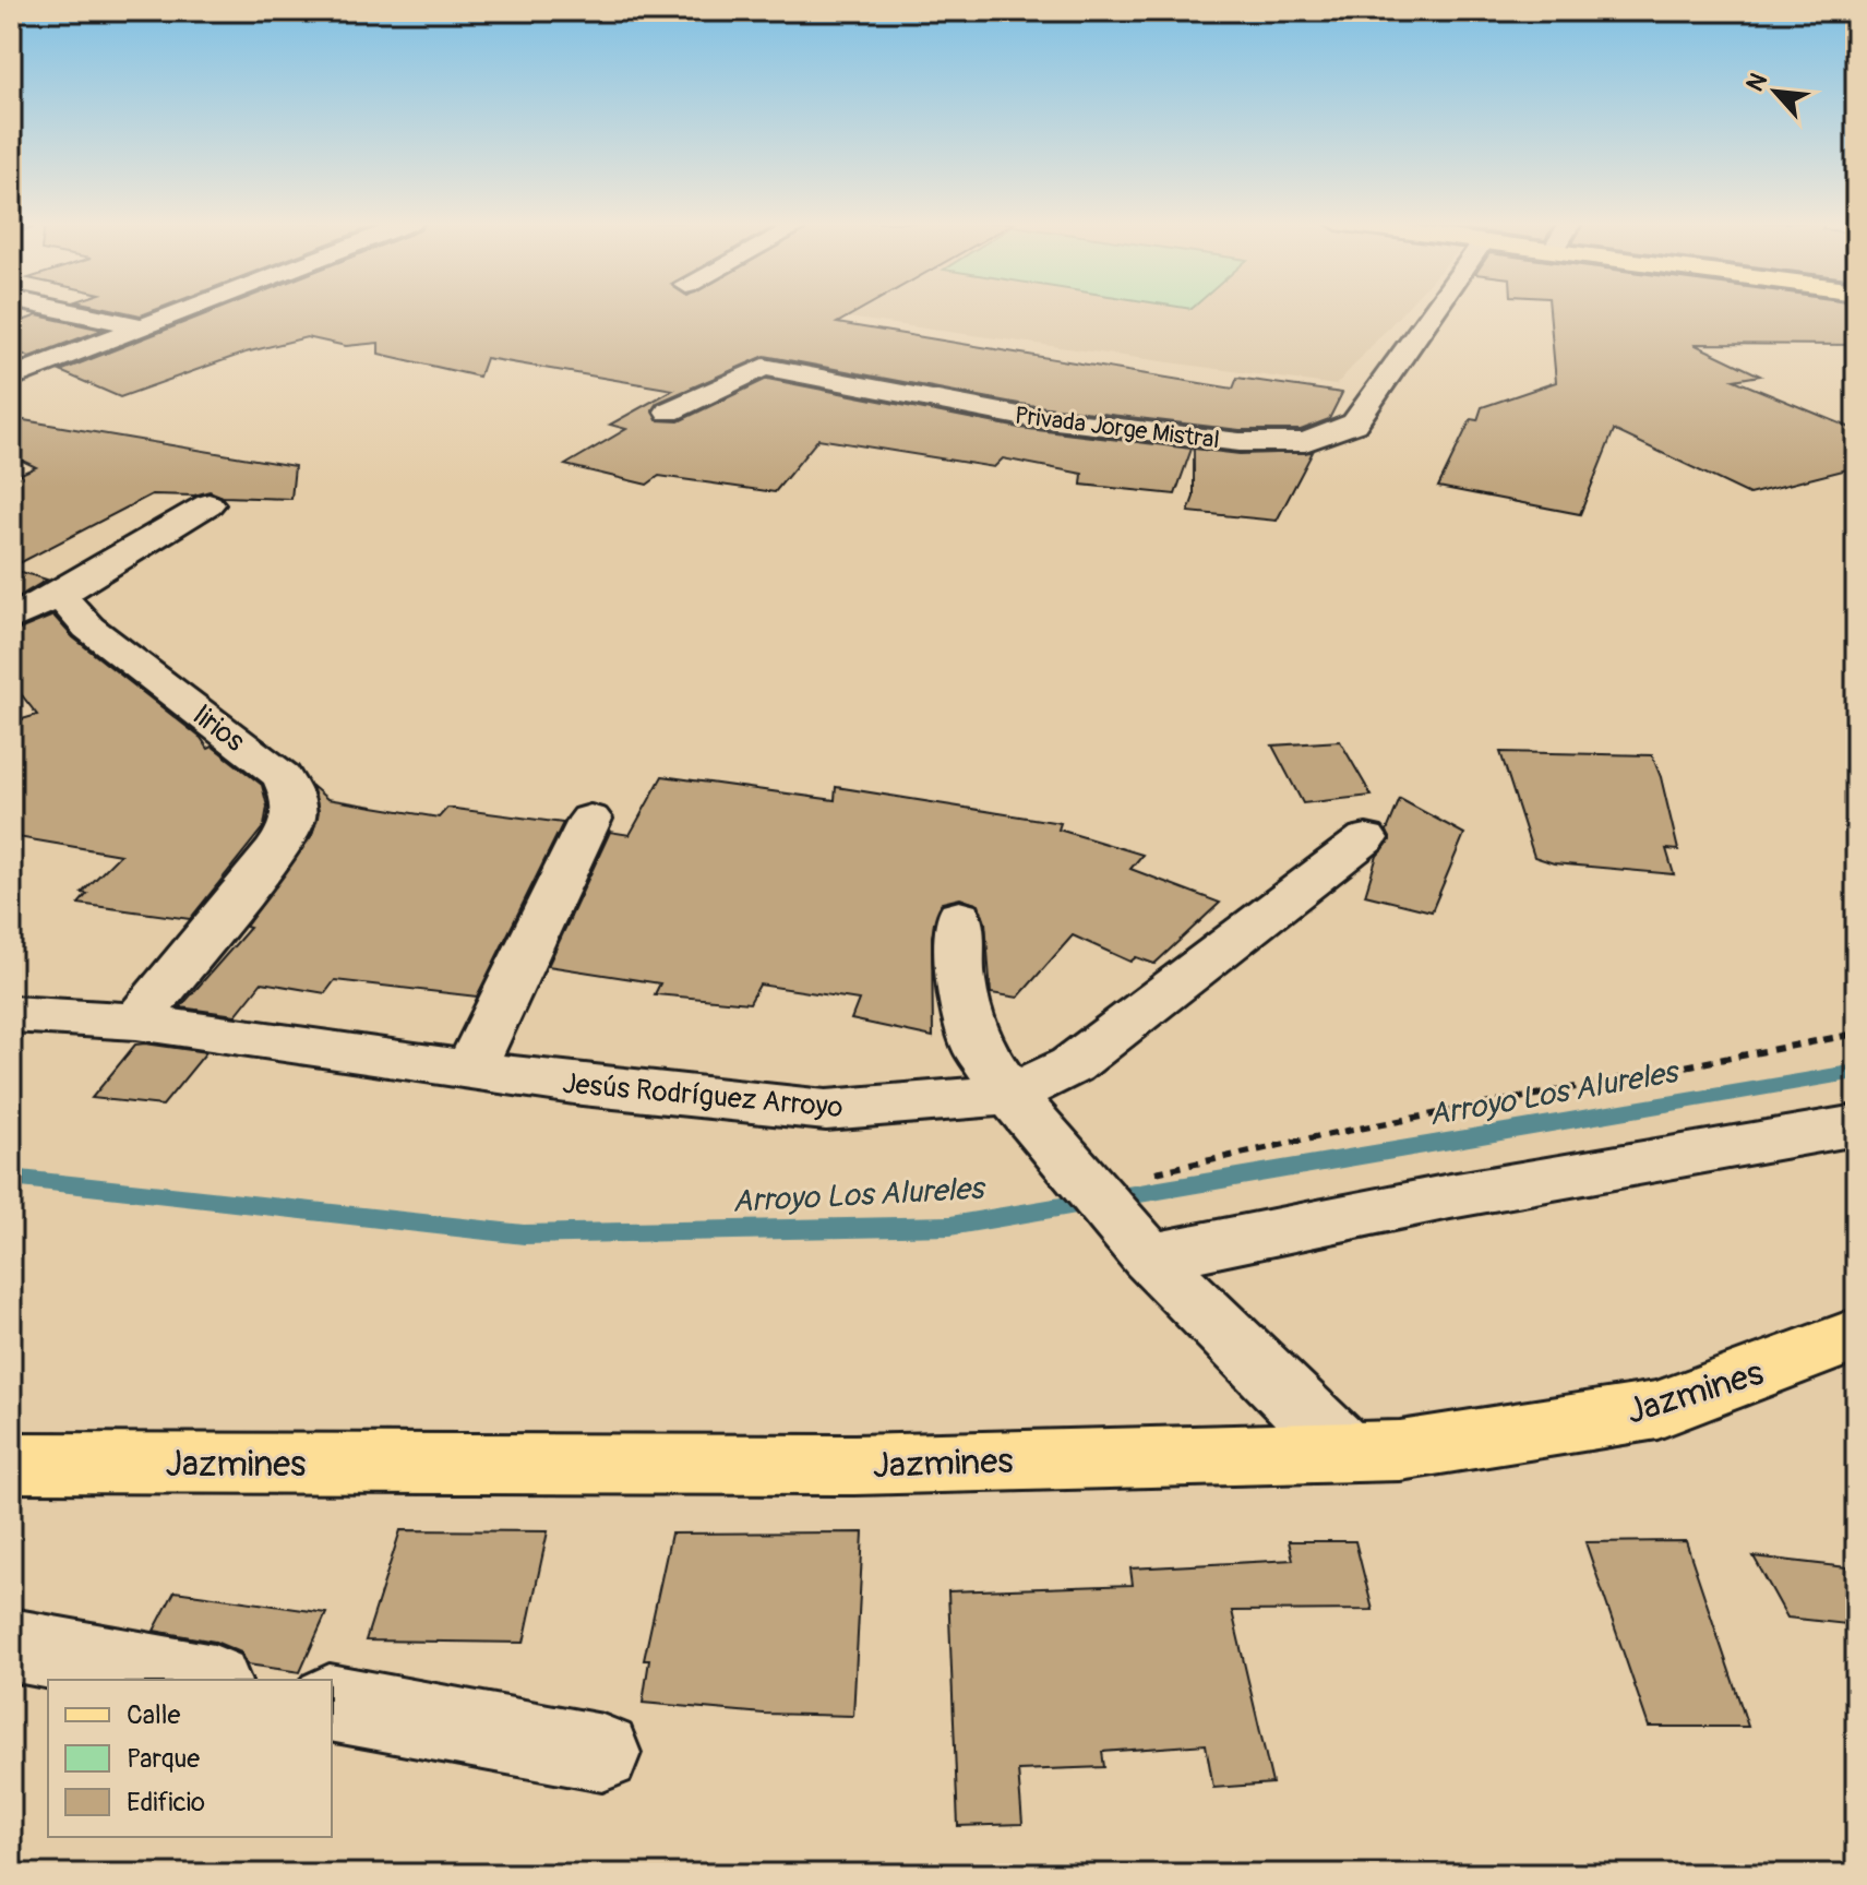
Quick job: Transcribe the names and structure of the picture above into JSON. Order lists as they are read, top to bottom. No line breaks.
{"streets":{"main road":["Jazmines"],"street":["Privada Jorge Mistral","lirios","Jesús Rodríguez Arroyo"]},"crossings":[["lirios","Jesús Rodríguez Arroyo"]],"water":["Arroyo Los Alureles"],"legend":["Calle","Parque","Edificio"],"north":"top left"}
